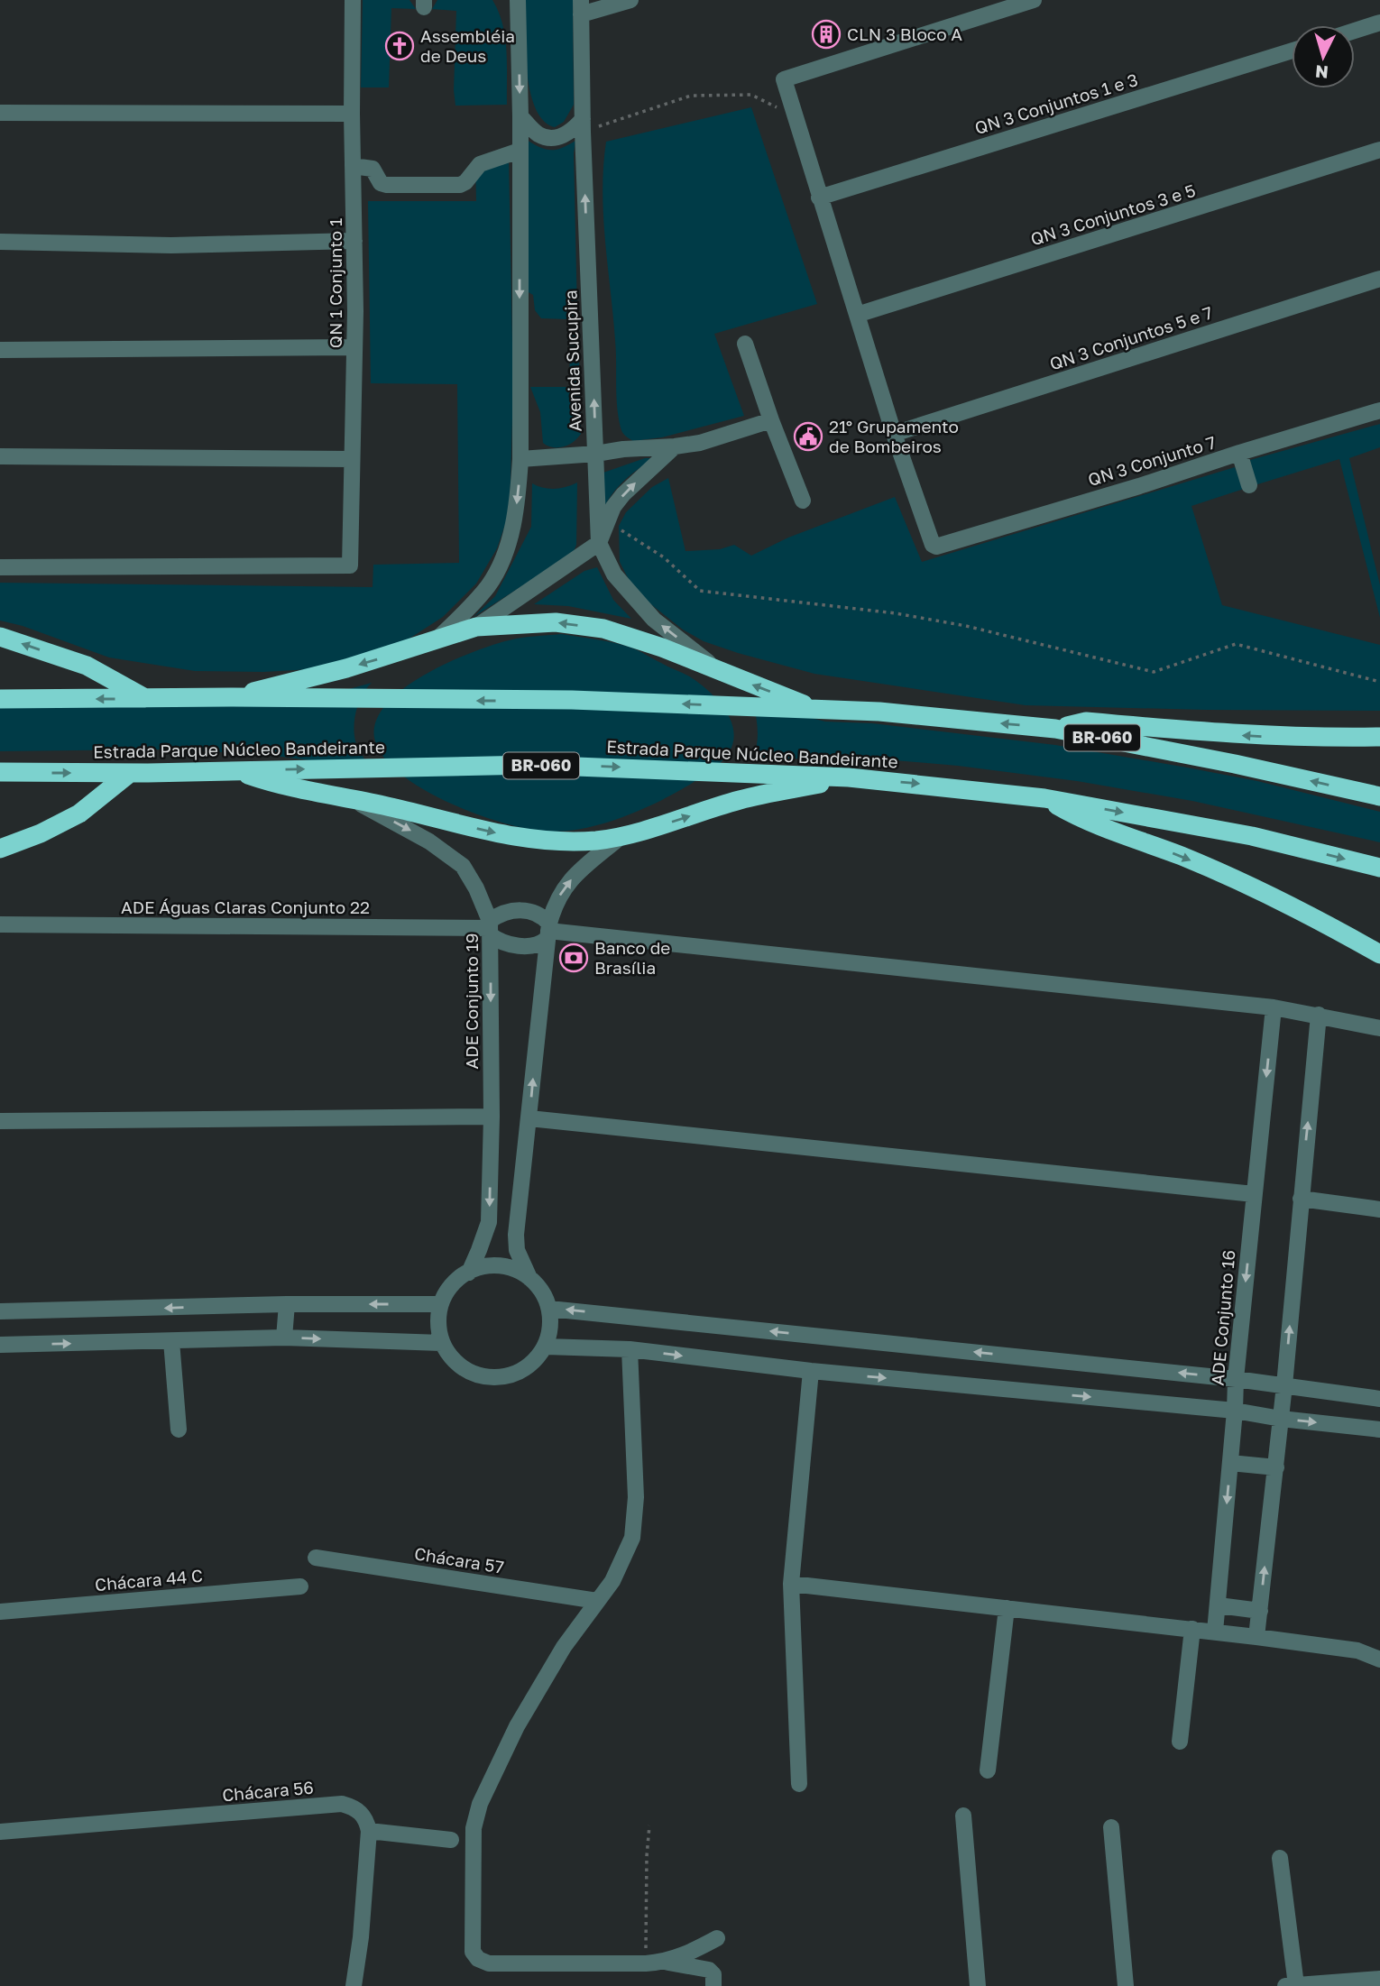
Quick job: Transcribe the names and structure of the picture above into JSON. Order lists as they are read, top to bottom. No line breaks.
{"streets":{"highway":["BR-060","Estrada Parque Núcleo Bandeirante"],"street":["QN 3 Conjuntos 1 e 3","QN 3 Conjuntos 3 e 5","QN 1 Conjunto 1","QN 3 Conjuntos 5 e 7","Avenida Sucupira","QN 3 Conjunto 7","ADE Águas Claras Conjunto 22","ADE Conjunto 19","ADE Conjunto 16","Chácara 57","Chácara 44 C","Chácara 56"]},"crossings":[["QN 3 Conjuntos 5 e 7","QN 3 Conjunto 7"],["ADE Águas Claras Conjunto 22","ADE Conjunto 19"]],"places":{"building":["CLN 3 Bloco A"],"church":["Assembléia de Deus"],"public building":["21° Grupamento de Bombeiros"],"bank":["Banco de Brasília"]},"north":"bottom"}
